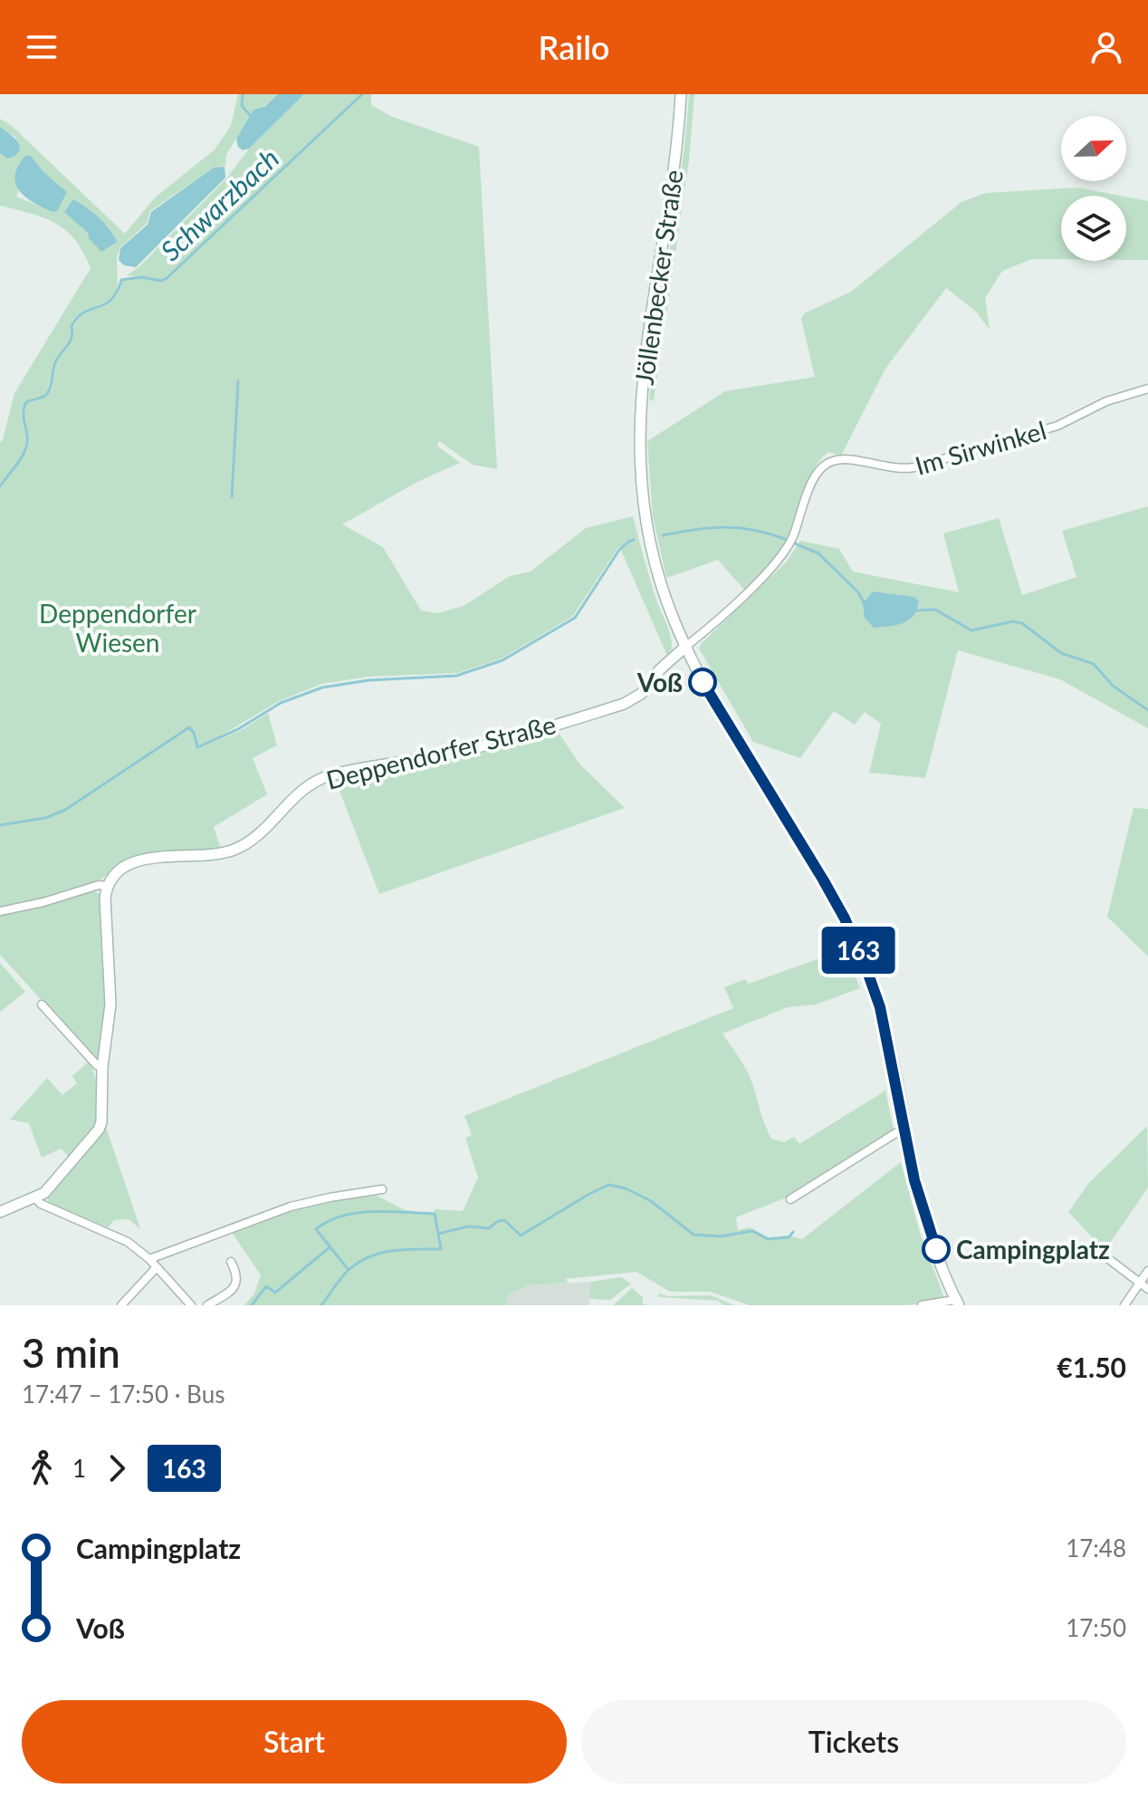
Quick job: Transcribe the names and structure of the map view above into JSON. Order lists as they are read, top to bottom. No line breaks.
{"streets":{"street":["Jöllenbecker Straße","Im Sirwinkel","Deppendorfer Straße"]},"crossings":[["Jöllenbecker Straße","Im Sirwinkel"],["Jöllenbecker Straße","Deppendorfer Straße"],["Im Sirwinkel","Deppendorfer Straße"]],"water":["Schwarzbach"],"parks":["Deppendorfer Wiesen"],"places":["Voß","Campingplatz"],"lines":["bus line 163"],"north":"right","page":{"header":"Railo","on_map":"163","heading":["3 min","17:47 – 17:50 · Bus","€1.50"],"legs":["1","163"],"list":[{"name":"Campingplatz","value":"17:48"},{"name":"Voß","value":"17:50"}],"buttons":["Start","Tickets"]}}
